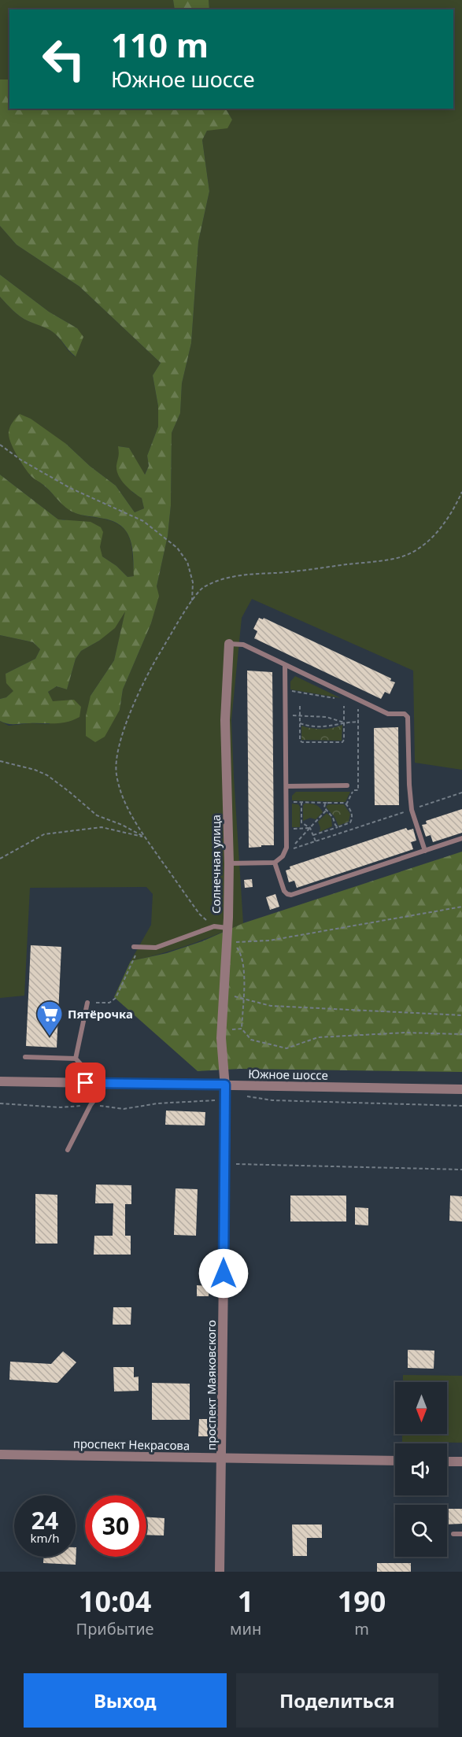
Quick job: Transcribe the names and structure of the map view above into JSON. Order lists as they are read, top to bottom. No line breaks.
{"streets":{"street":["Солнечная улица","Южное шоссе","проспект Маяковского","проспект Некрасова"]},"crossings":[["Солнечная улица","Южное шоссе"],["Солнечная улица","проспект Маяковского"],["Южное шоссе","проспект Маяковского"],["проспект Маяковского","проспект Некрасова"]],"places":{"supermarket":["Пятёрочка"]},"north":"bottom","page":{"turn":["110 m","Южное шоссе"],"speed":"24 km/h","limit":"30","eta":["10:04","Прибытие","1","мин","190","m"],"buttons":["Выход","Поделиться"]}}
